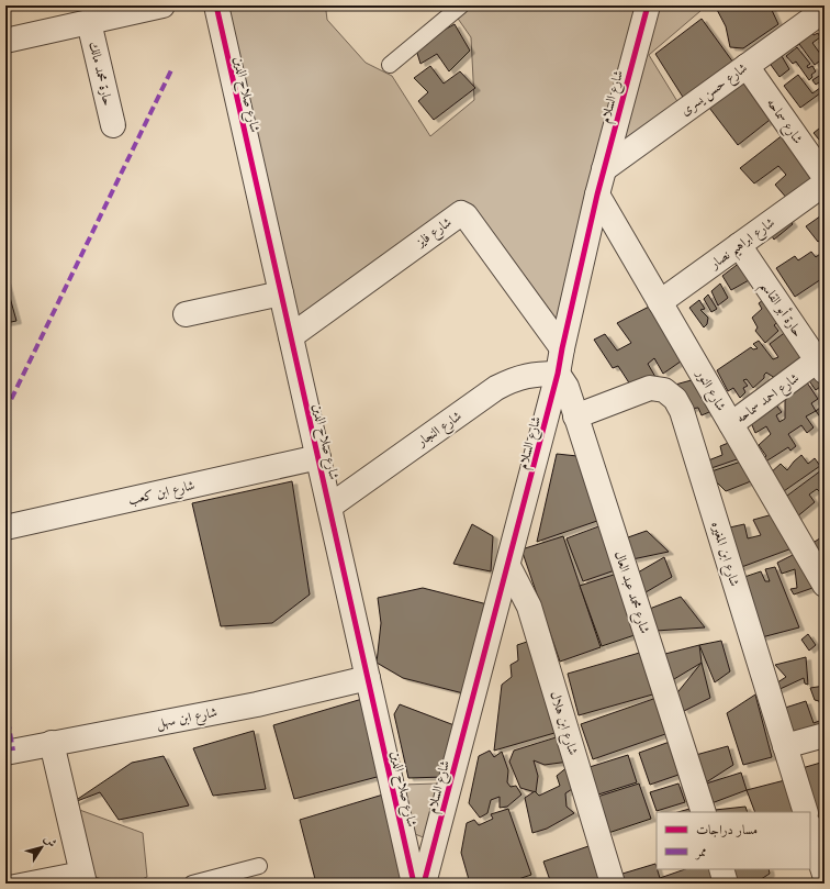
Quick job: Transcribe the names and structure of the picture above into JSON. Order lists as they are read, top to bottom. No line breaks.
{"streets":{"street":["حارة محمد مالك","شارع حسن يسرى","شارع صلاح الدين","شارع السلام","شارع سماحه","شارع فايز","شارع ابراهيم نصار","حارة أبو القاسم","شارع النور","شارع احمد سماحه","شارع النجار","شارع ابن كعب","شارع ابن المغيره","شارع محمد عبد العال","شارع ابن سهل","شارع ابن هلال"]},"crossings":[["شارع حسن يسرى","شارع السلام"],["شارع حسن يسرى","شارع سماحه"],["شارع صلاح الدين","شارع فايز"],["شارع صلاح الدين","شارع النجار"],["شارع صلاح الدين","شارع ابن كعب"],["شارع صلاح الدين","شارع ابن سهل"],["شارع السلام","شارع فايز"],["شارع السلام","شارع النور"],["شارع السلام","شارع النجار"],["شارع السلام","شارع محمد عبد العال"],["شارع السلام","شارع ابن هلال"],["شارع ابراهيم نصار","حارة أبو القاسم"],["شارع ابراهيم نصار","شارع النور"],["حارة أبو القاسم","شارع احمد سماحه"],["شارع النور","شارع احمد سماحه"],["شارع النجار","شارع محمد عبد العال"],["شارع ابن المغيره","شارع محمد عبد العال"]],"legend":["مسار دراجات","ممر"],"north":"top right"}
